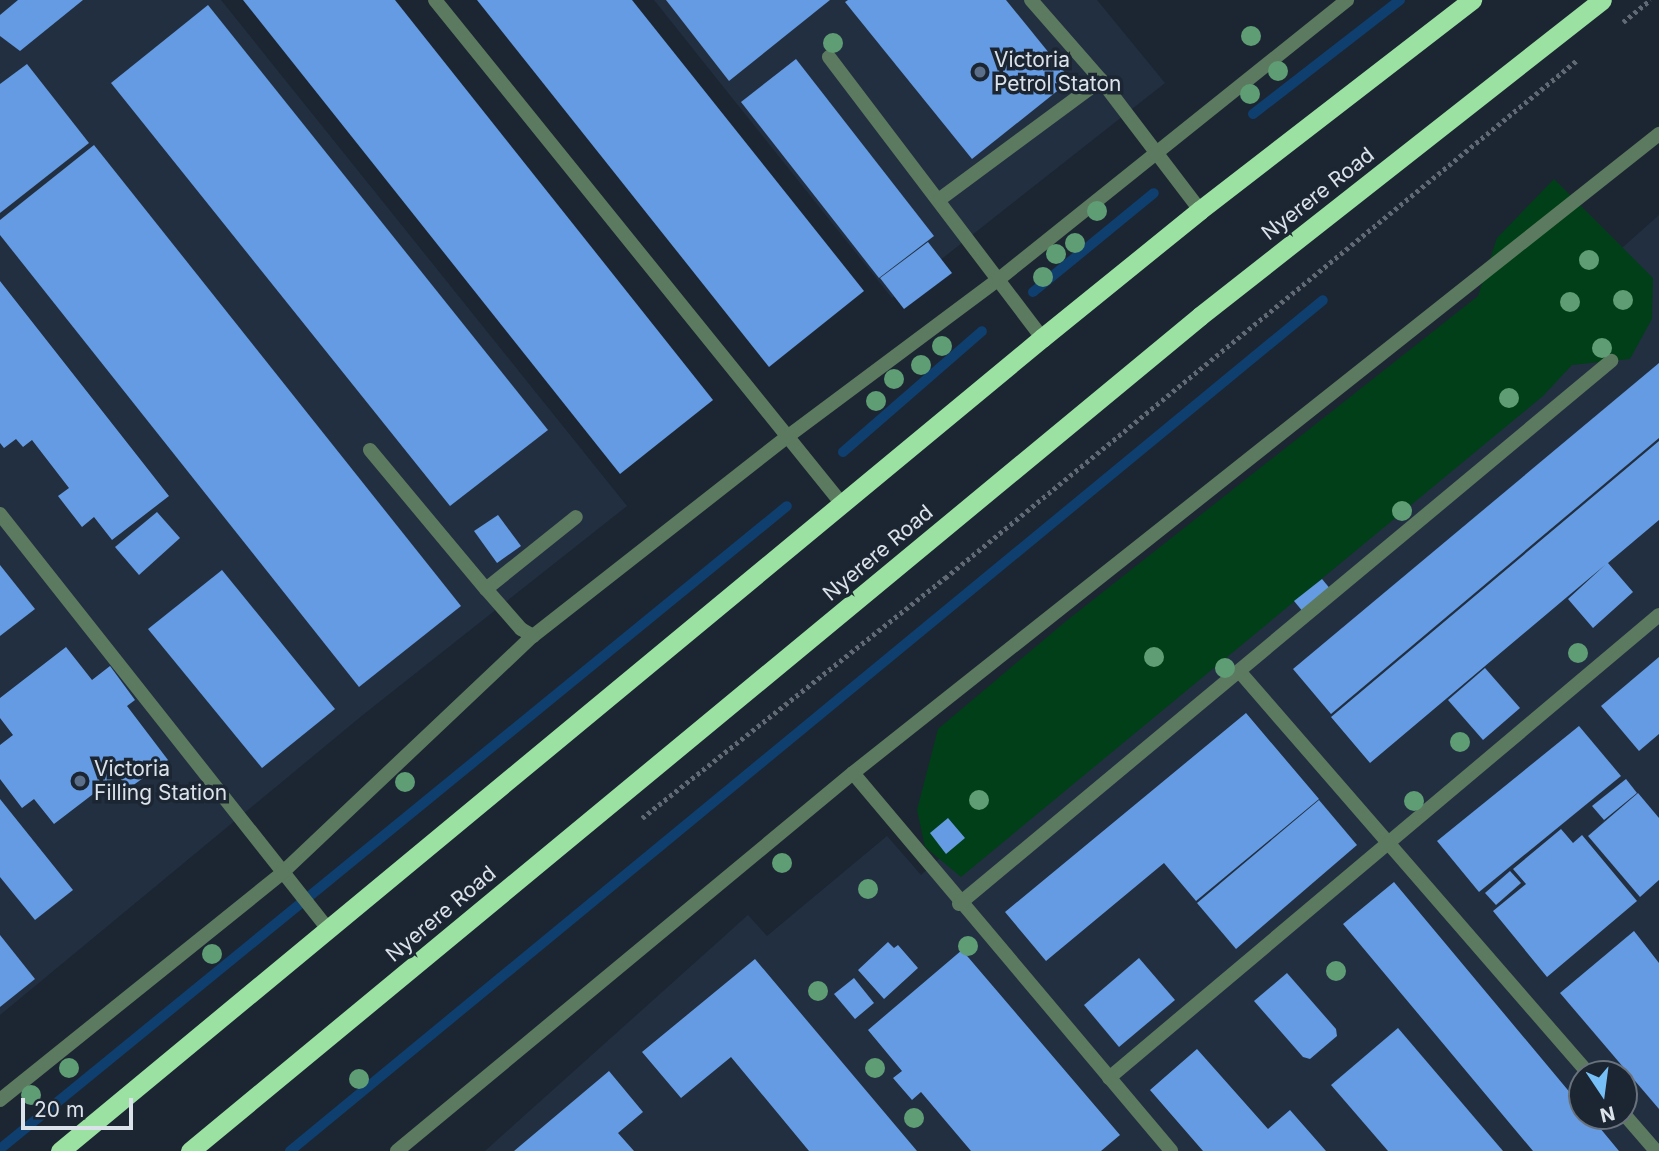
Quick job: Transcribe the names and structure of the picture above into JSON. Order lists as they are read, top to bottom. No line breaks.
{"streets":{"highway":["Nyerere Road"]},"places":["Victoria Petrol Staton","Victoria Filling Station"],"scale_bar":"20 m","north":"bottom"}
